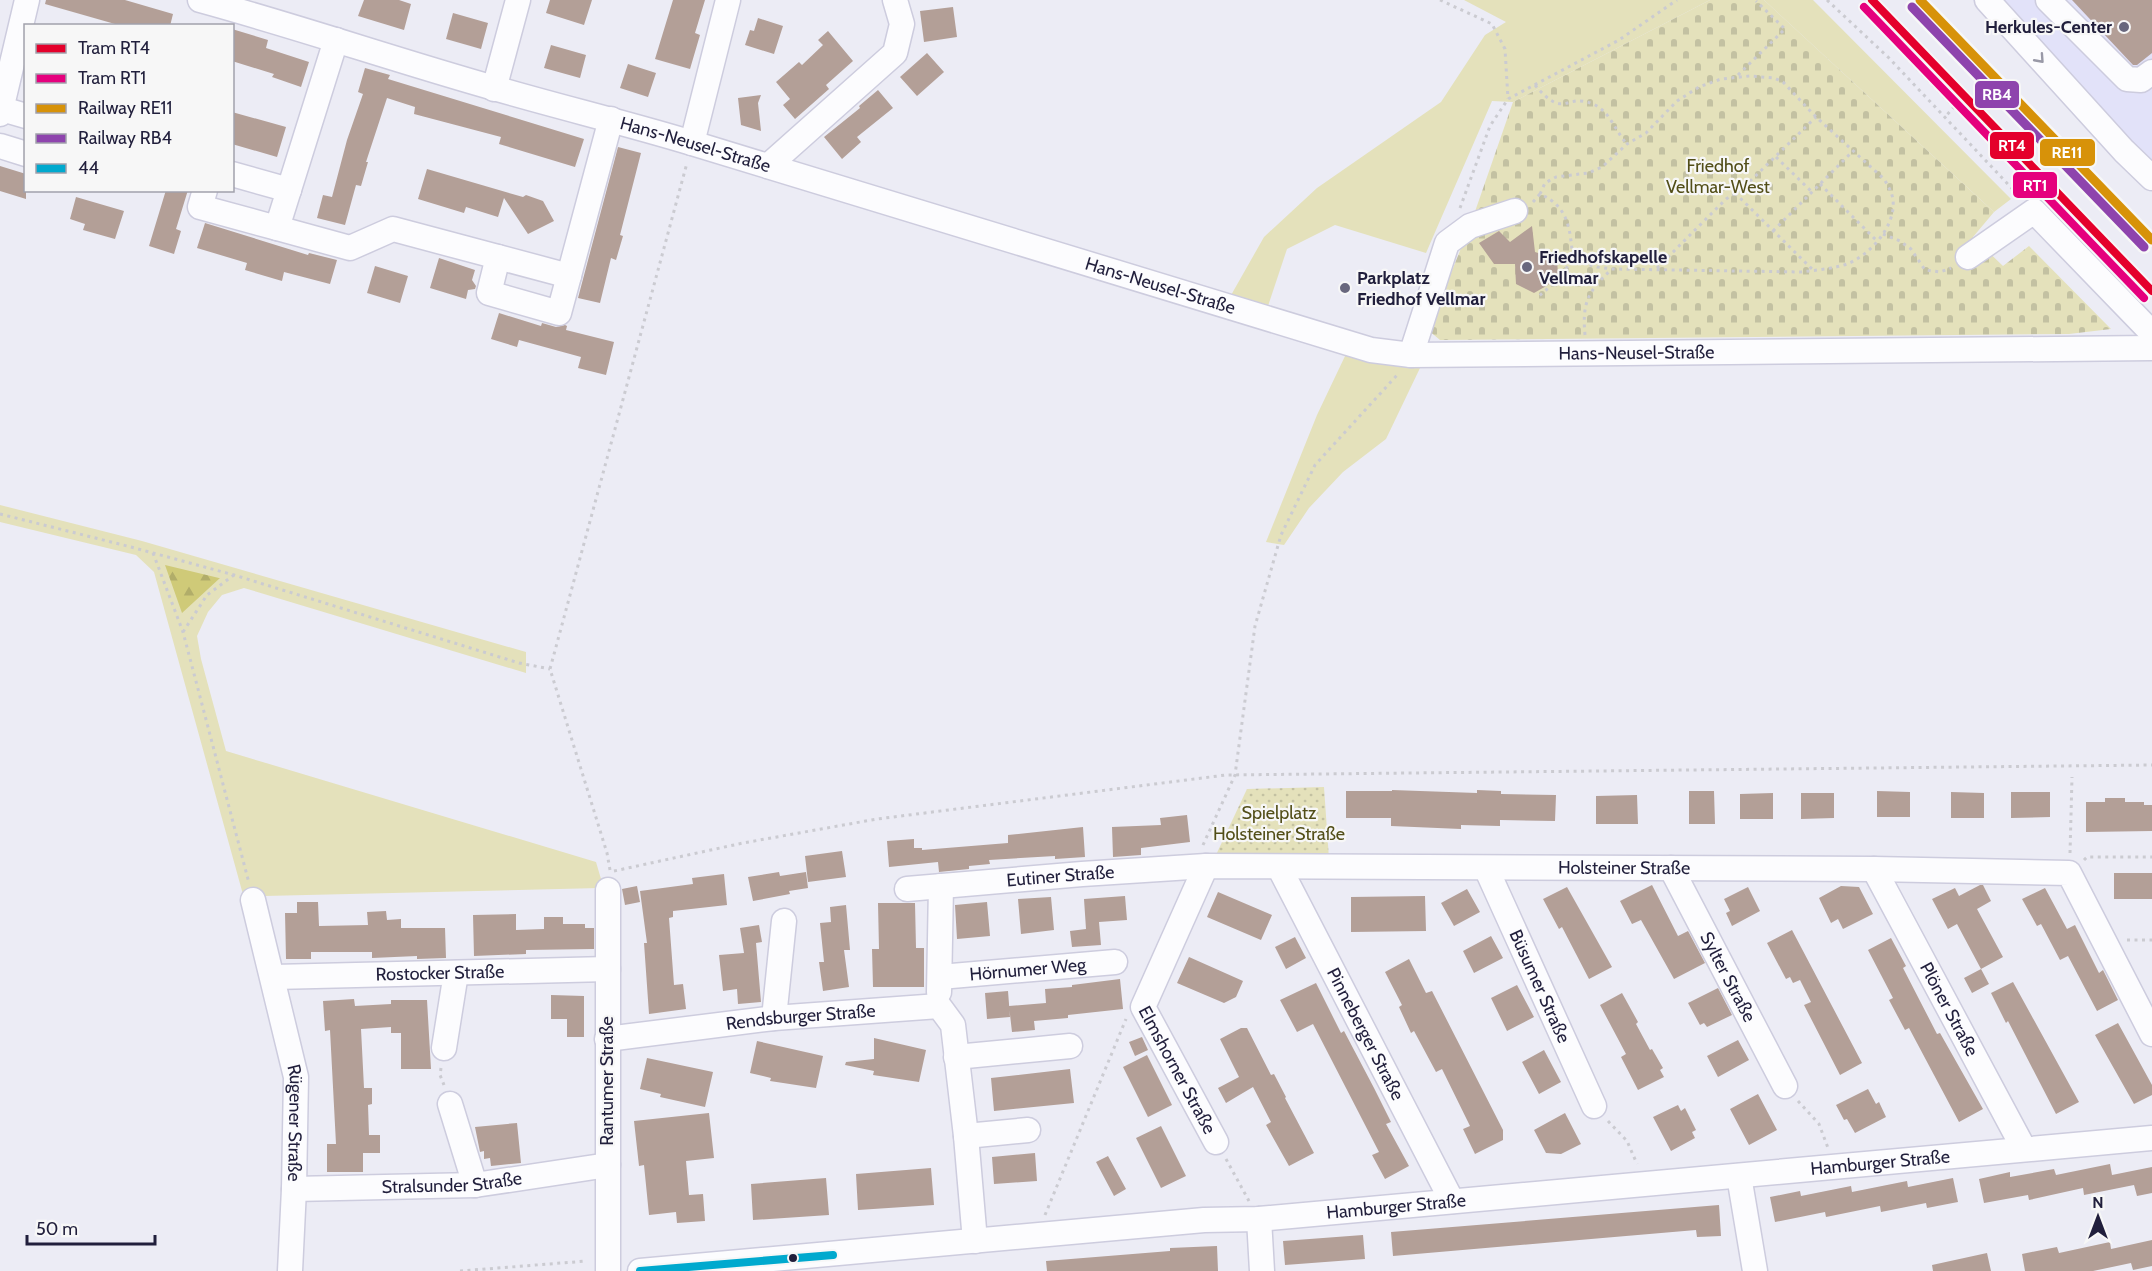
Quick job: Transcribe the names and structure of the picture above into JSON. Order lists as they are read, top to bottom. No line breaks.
{"streets":{"street":["Hans-Neusel-Straße","Holsteiner Straße","Eutiner Straße","Hörnumer Weg","Rostocker Straße","Sylter Straße","Büsumer Straße","Plöner Straße","Rendsburger Straße","Pinneberger Straße","Elmshorner Straße","Rantumer Straße","Rügener Straße","Hamburger Straße","Stralsunder Straße"]},"crossings":[["Holsteiner Straße","Eutiner Straße"],["Holsteiner Straße","Sylter Straße"],["Holsteiner Straße","Büsumer Straße"],["Holsteiner Straße","Plöner Straße"],["Holsteiner Straße","Pinneberger Straße"],["Holsteiner Straße","Elmshorner Straße"],["Eutiner Straße","Elmshorner Straße"],["Rostocker Straße","Rantumer Straße"],["Rostocker Straße","Rügener Straße"],["Plöner Straße","Hamburger Straße"],["Rendsburger Straße","Rantumer Straße"],["Pinneberger Straße","Hamburger Straße"],["Rantumer Straße","Stralsunder Straße"],["Rügener Straße","Stralsunder Straße"]],"parks":["Friedhof Vellmar-West","Spielplatz Holsteiner Straße"],"places":["Herkules-Center","Friedhofskapelle Vellmar","Parkplatz Friedhof Vellmar"],"lines":["tram line RT4","rail line RE11","tram line RT1","rail line RB4","transit line 44"],"legend":["Tram RT4","Tram RT1","Railway RE11","Railway RB4","44"],"scale_bar":"50 m","north":"top"}
